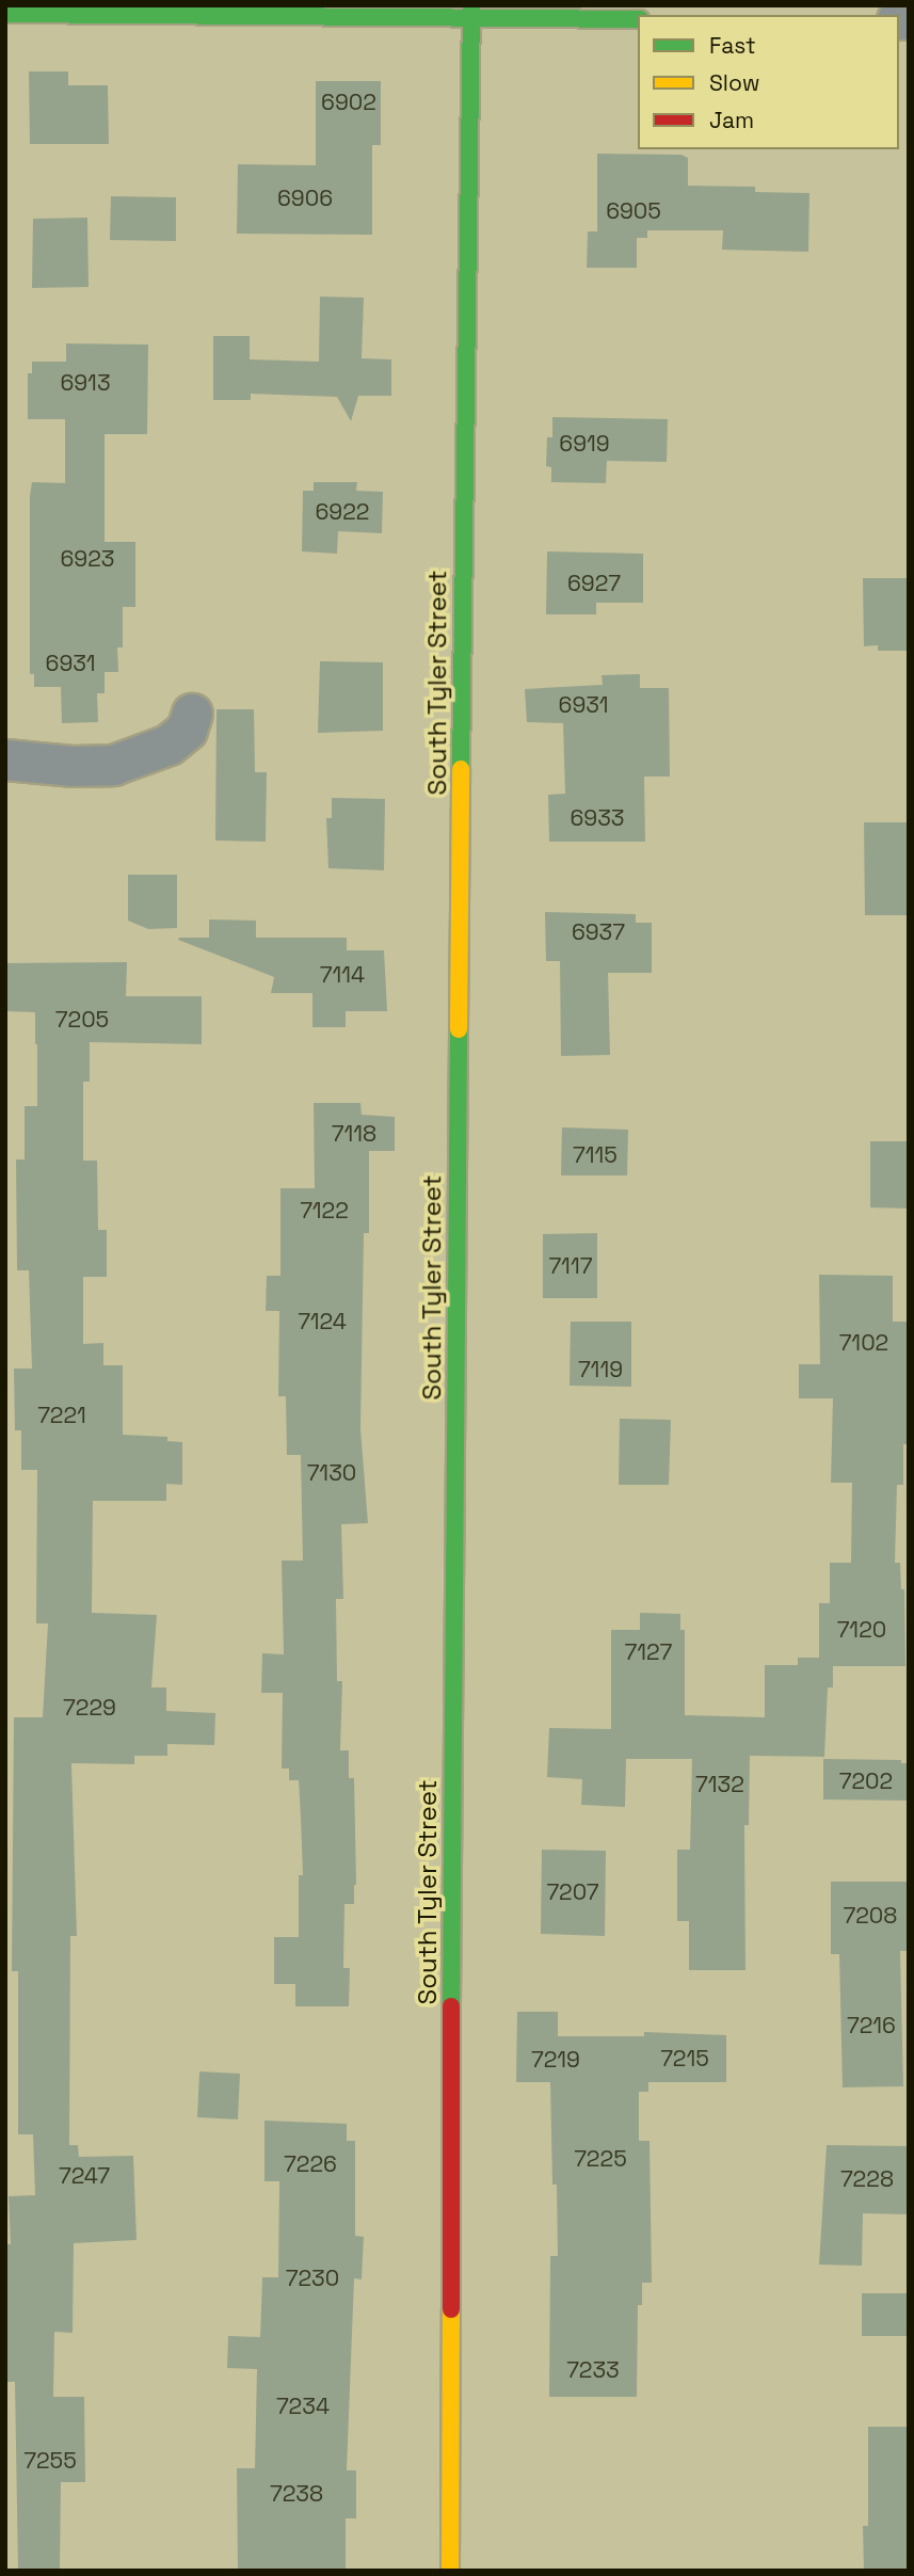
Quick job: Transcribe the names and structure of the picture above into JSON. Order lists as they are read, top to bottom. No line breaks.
{"streets":{"street":["South Tyler Street"]},"house_numbers":["6902","6906","6905","6913","6919","6922","6923","6927","6931","6931","6933","6937","7114","7205","7118","7115","7122","7117","7124","7102","7119","7221","7130","7120","7127","7229","7202","7132","7207","7208","7216","7215","7219","7225","7226","7247","7228","7230","7233","7234","7255","7238"],"legend":["Fast","Slow","Jam"]}
